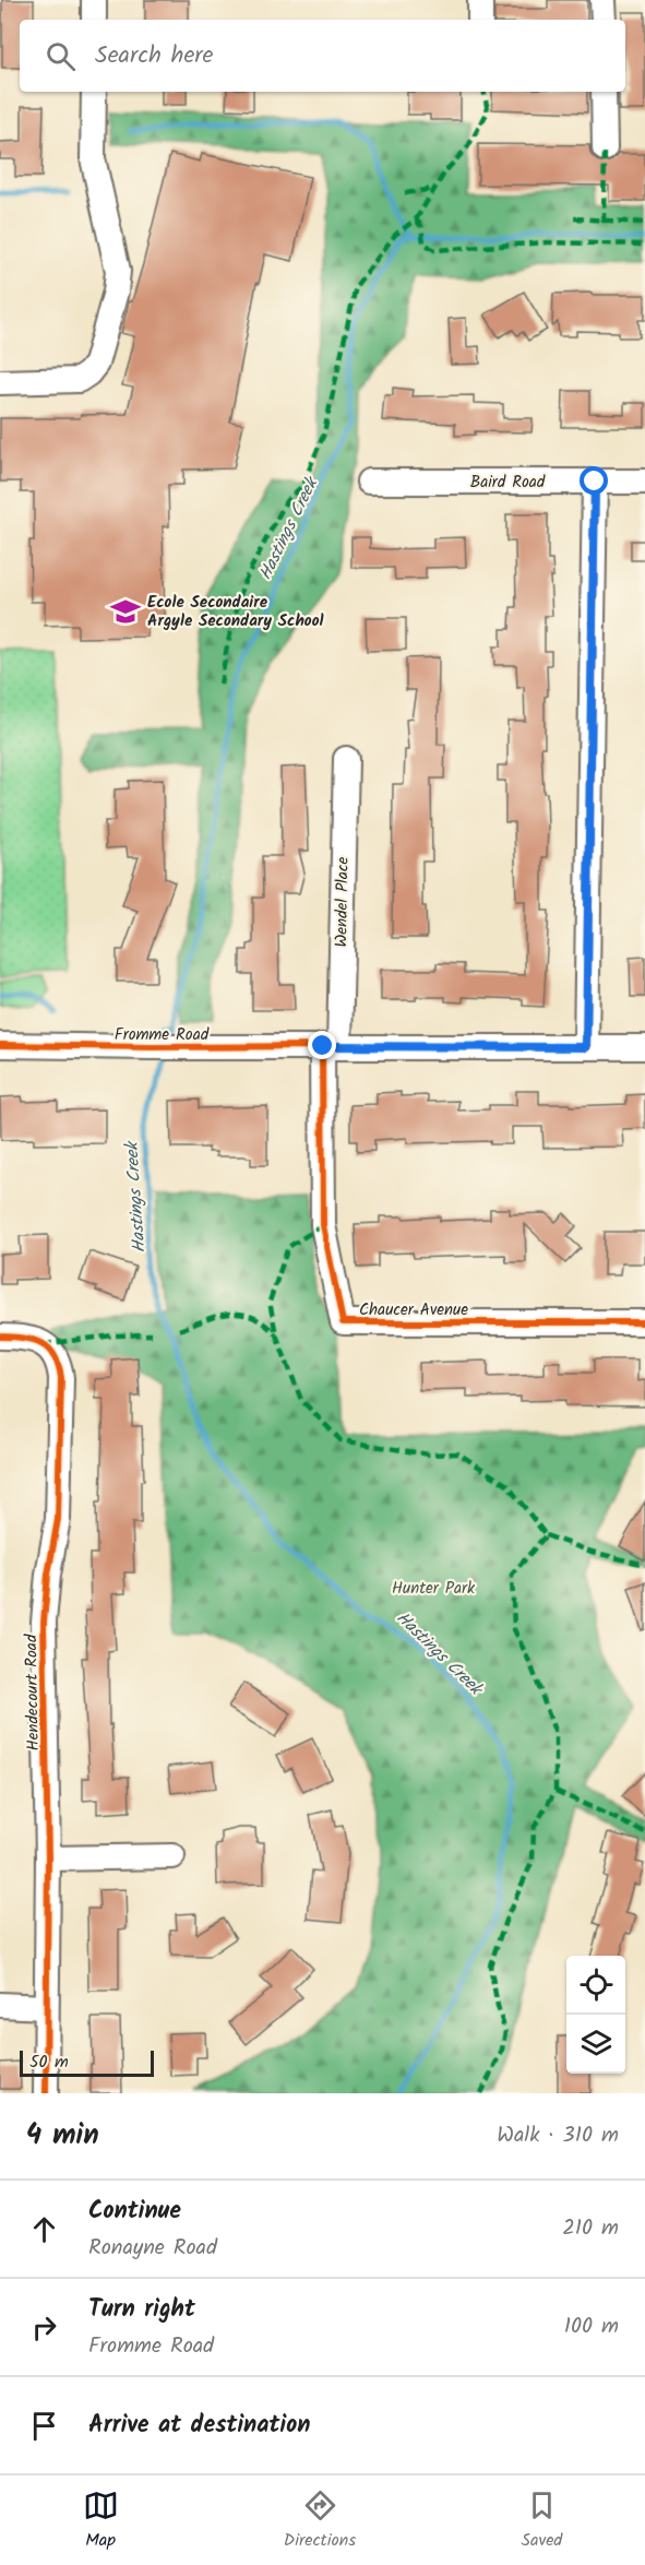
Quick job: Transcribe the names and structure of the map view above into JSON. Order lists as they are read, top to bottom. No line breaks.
{"streets":{"street":["Baird Road","Wendel Place","Fromme Road","Chaucer Avenue","Hendecourt Road"]},"crossings":[["Wendel Place","Fromme Road"],["Wendel Place","Chaucer Avenue"],["Fromme Road","Chaucer Avenue"]],"water":["Hastings Creek"],"parks":["Hunter Park"],"places":{"school or university":["Ecole Secondaire Argyle Secondary School"]},"scale_bar":"50 m","page":{"search":"Search here","scale":"50 m","heading":["4 min","Walk · 310 m"],"list":[["Continue","Ronayne Road","210 m"],["Turn right","Fromme Road","100 m"],"Arrive at destination"],"nav":["Map","Directions","Saved"]}}
